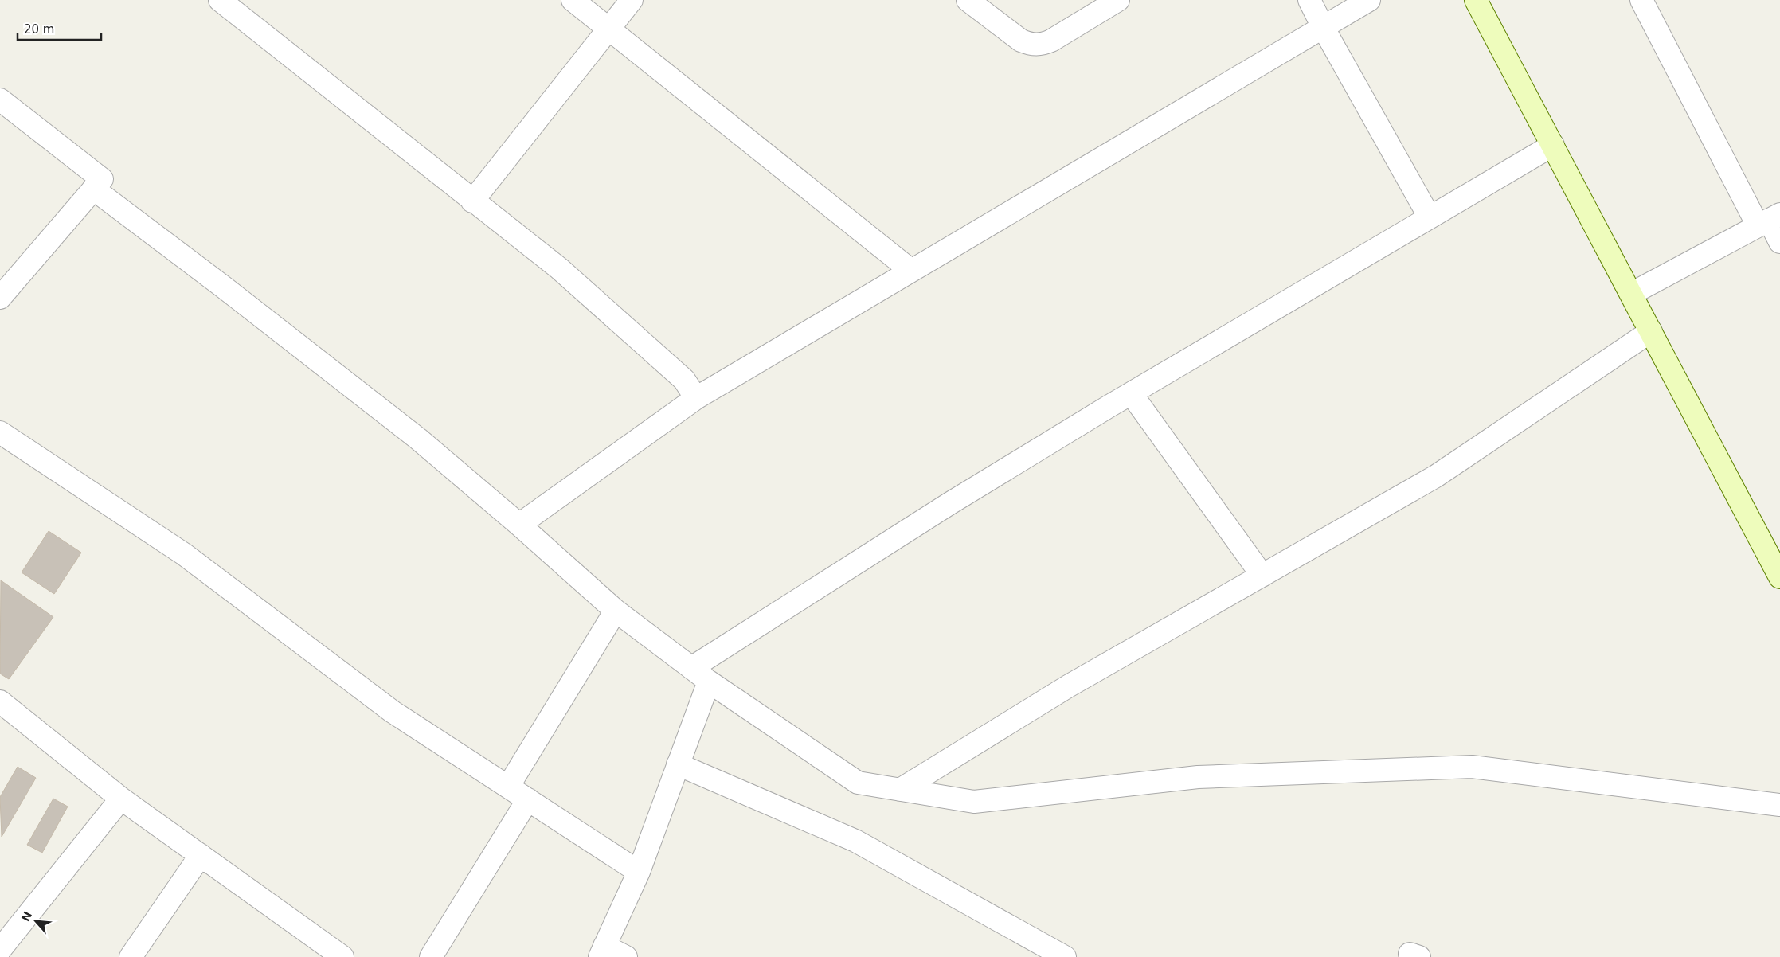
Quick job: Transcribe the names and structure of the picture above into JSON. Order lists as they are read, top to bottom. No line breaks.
{"scale_bar":"20 m","north":"top left"}
